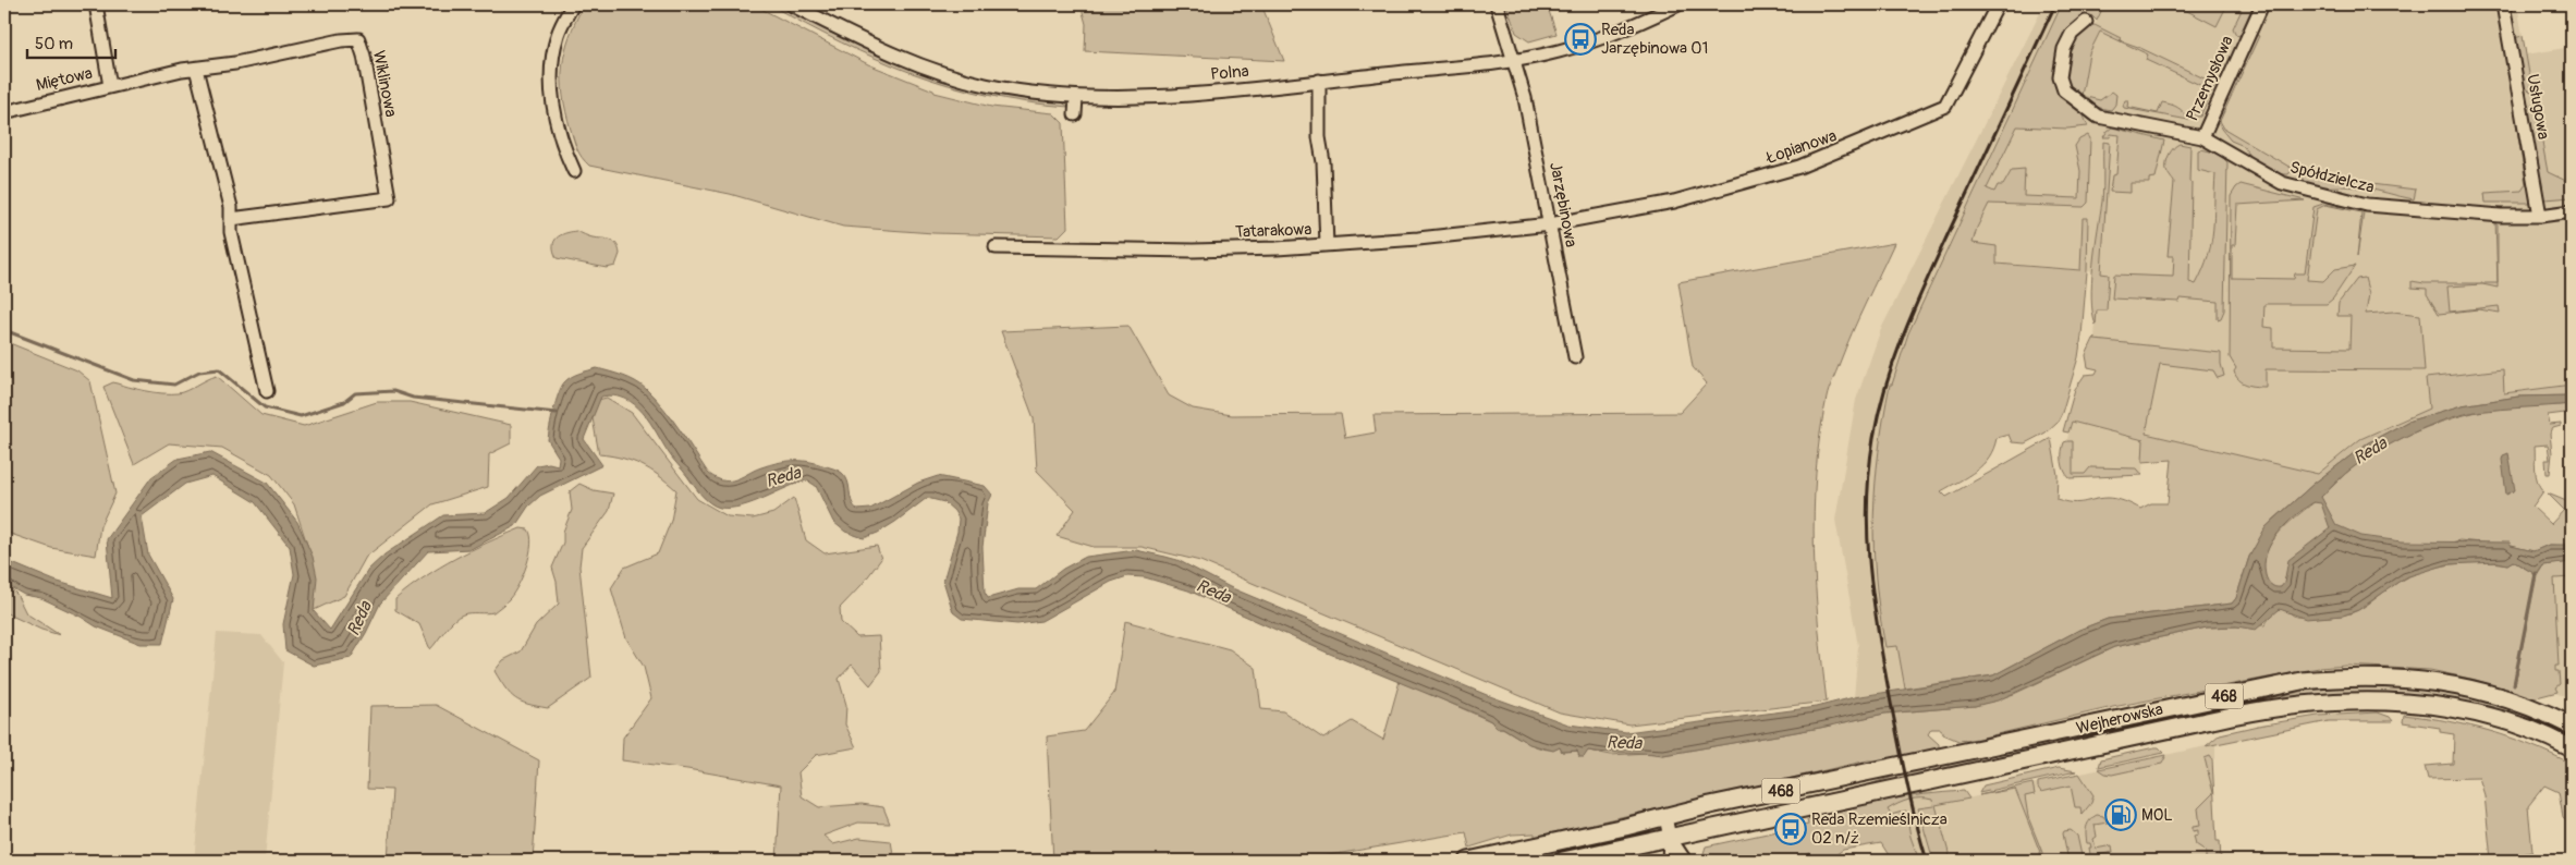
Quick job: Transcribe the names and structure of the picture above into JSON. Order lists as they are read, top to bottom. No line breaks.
{"streets":{"main road":["468","Wejherowska"],"street":["Polna","Przemysłowa","Miętowa","Wiklinowa","Usługowa","Łopianowa","Spółdzielcza","Jarzębinowa","Tatarakowa"]},"crossings":[["Polna","Jarzębinowa"],["Przemysłowa","Spółdzielcza"],["Miętowa","Wiklinowa"],["Usługowa","Spółdzielcza"],["Łopianowa","Jarzębinowa"],["Łopianowa","Tatarakowa"],["Jarzębinowa","Tatarakowa"]],"water":["Reda"],"places":{"bus stop":["Reda Jarzębinowa 01","Reda Rzemieślnicza 02 n/ż"],"fuel station":["MOL"]},"scale_bar":"50 m"}
